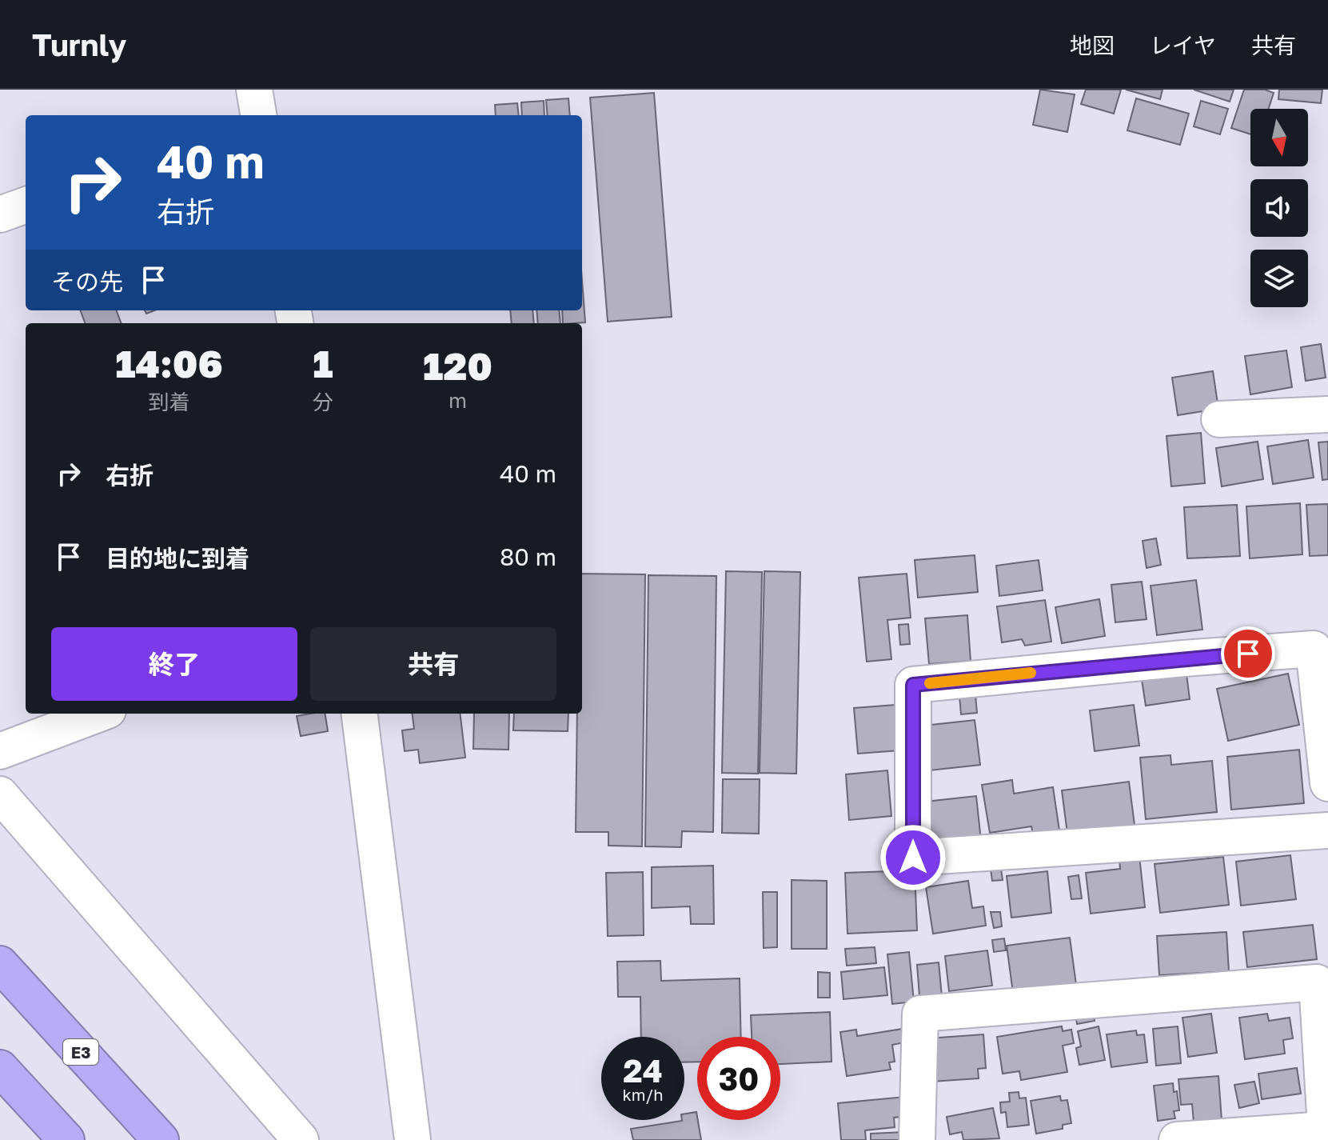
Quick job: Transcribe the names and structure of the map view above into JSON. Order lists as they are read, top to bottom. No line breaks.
{"streets":{"highway":["E3"]},"north":"bottom","page":{"header":"Turnly","nav":["地図","レイヤ","共有"],"turn":["40 m","右折"],"then":"その先","eta":["14:06","到着","1","分","120","m"],"list":[{"name":"右折","value":"40 m"},{"name":"目的地に到着","value":"80 m"}],"buttons":["終了","共有"],"speed":"24 km/h","limit":"30"}}
